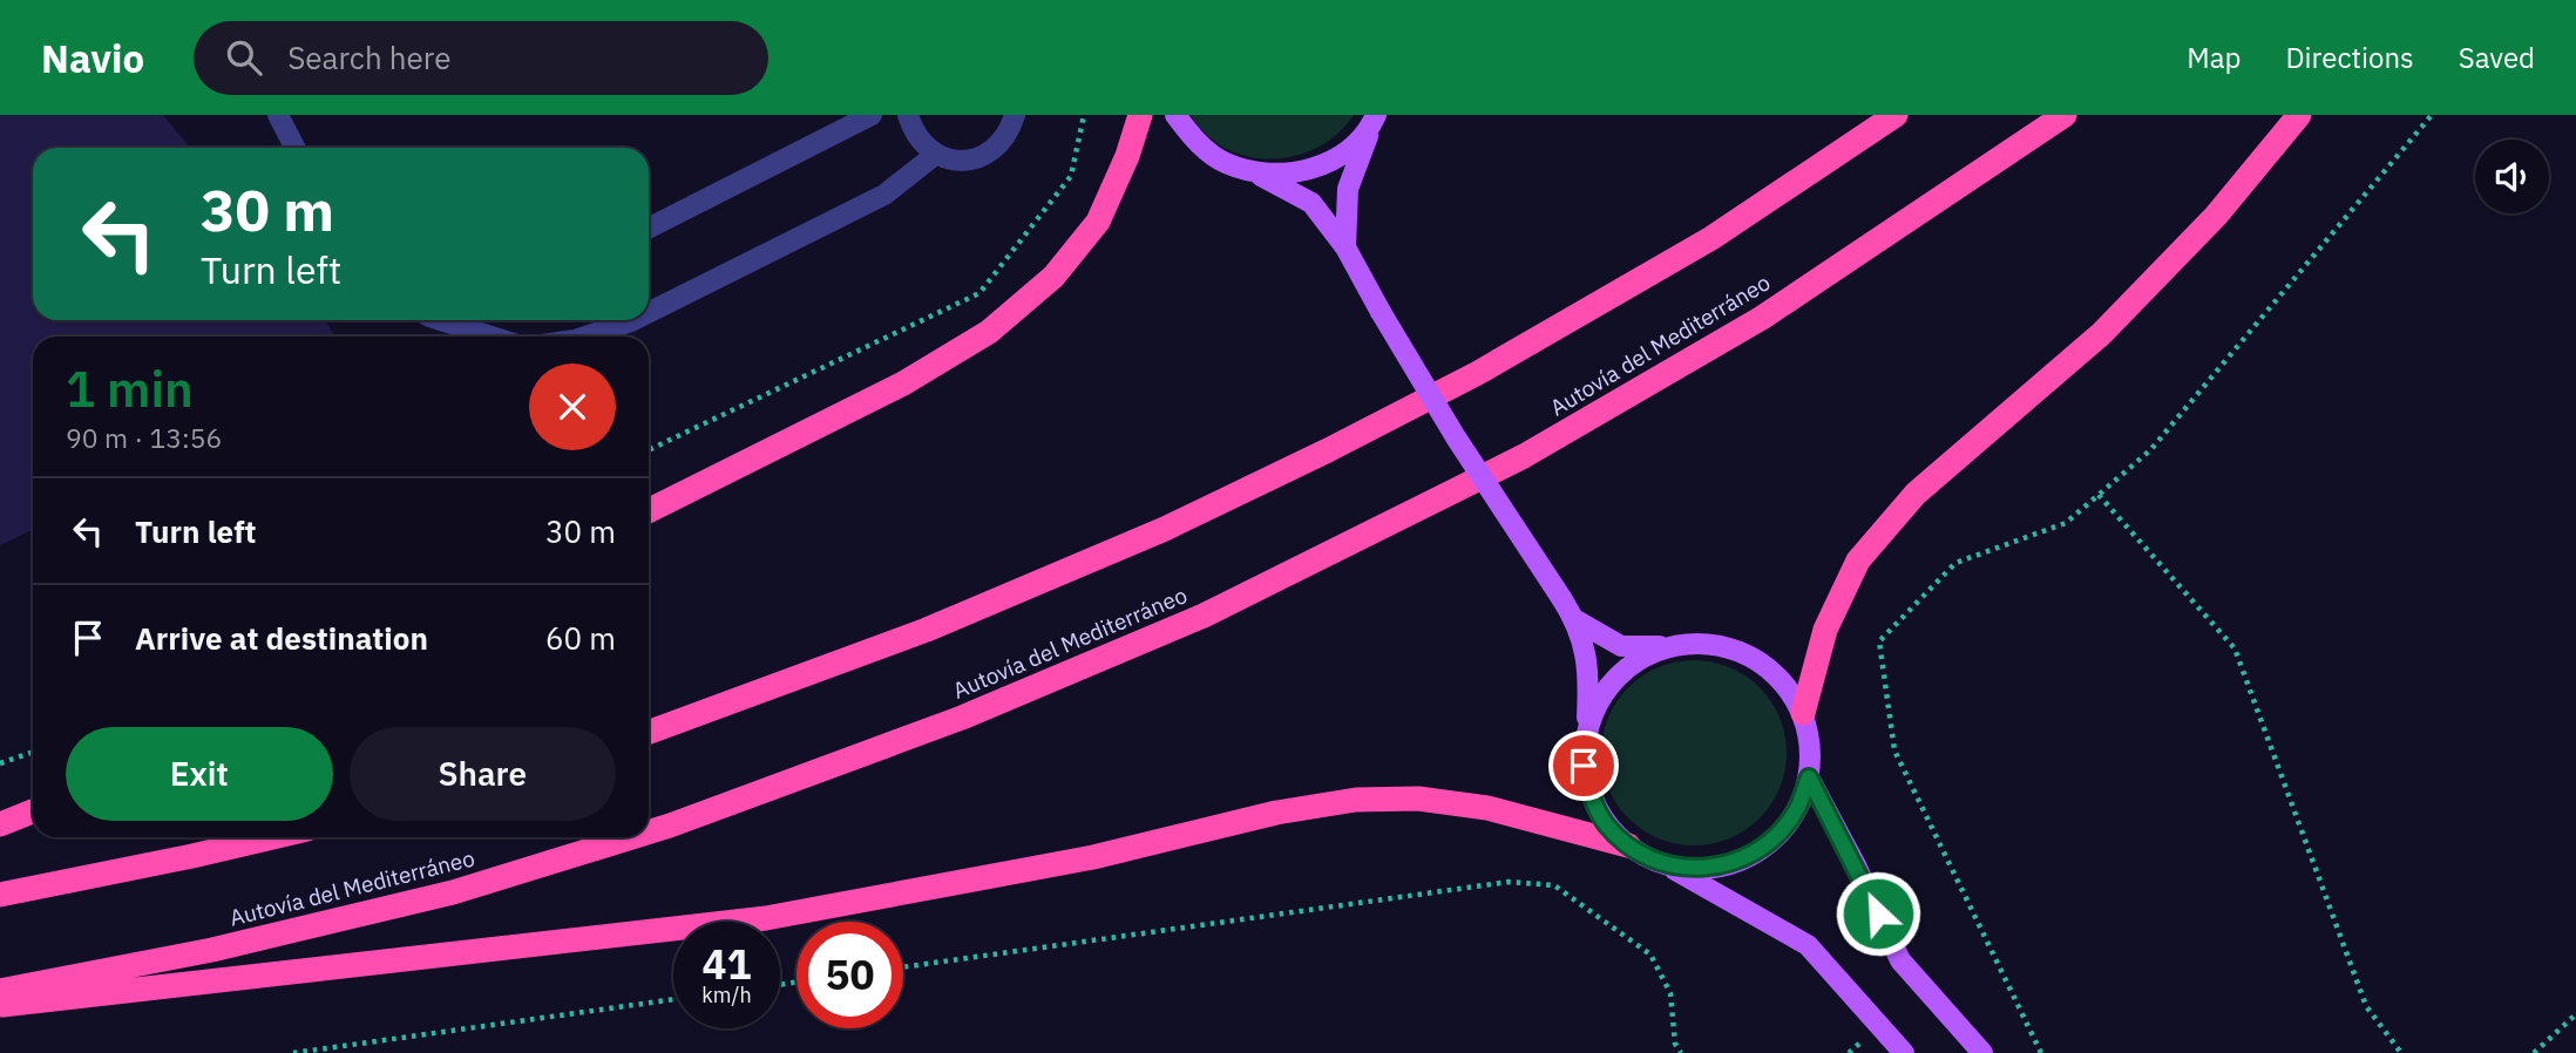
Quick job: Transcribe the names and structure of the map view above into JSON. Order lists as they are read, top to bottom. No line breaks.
{"streets":{"highway":["Autovía del Mediterráneo"]},"page":{"header":"Navio","search":"Search here","nav":["Map","Directions","Saved"],"turn":["30 m","Turn left"],"heading":["1 min","90 m · 13:56"],"list":[{"name":"Turn left","value":"30 m"},{"name":"Arrive at destination","value":"60 m"}],"buttons":["Exit","Share"],"speed":"41 km/h","limit":"50"}}
